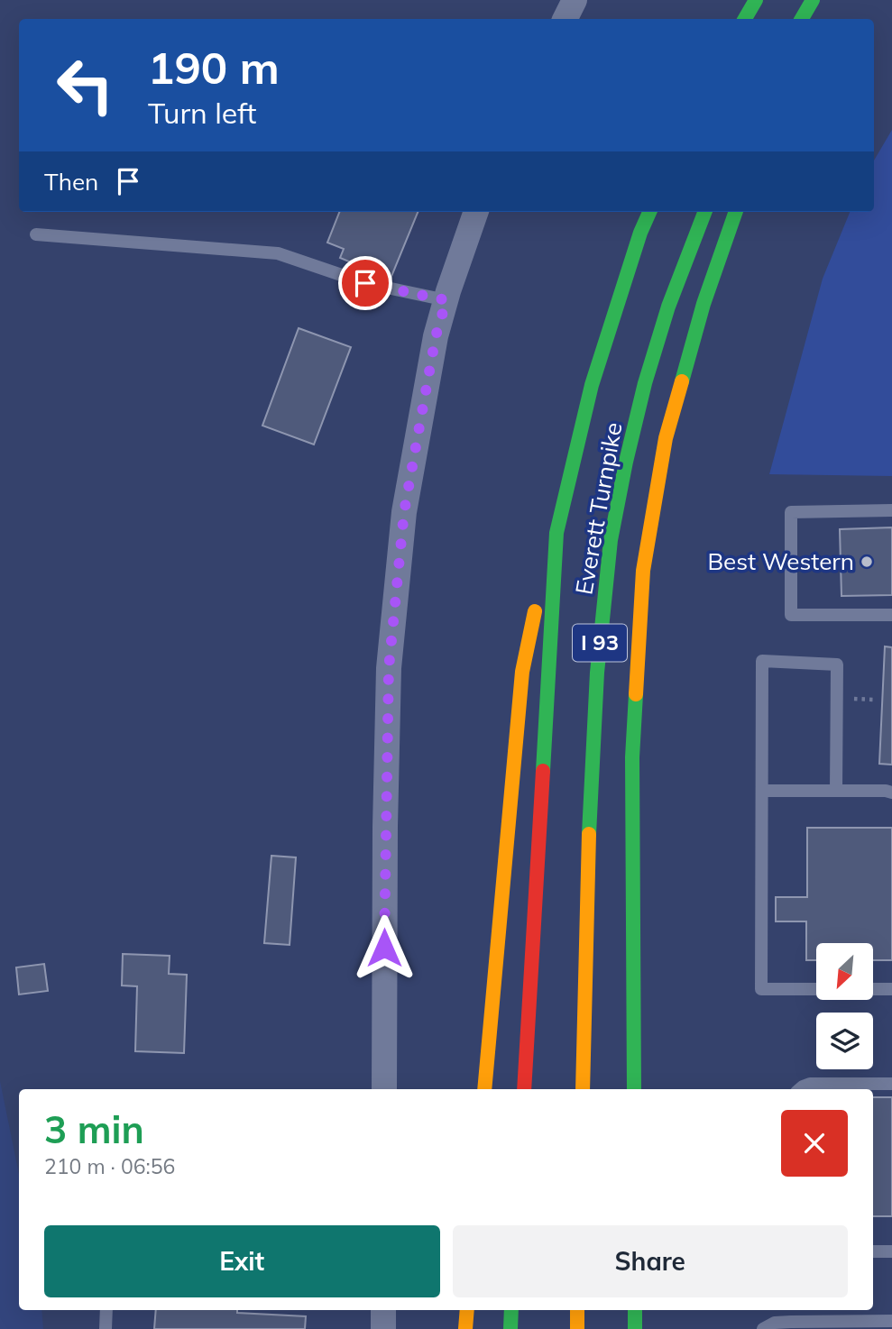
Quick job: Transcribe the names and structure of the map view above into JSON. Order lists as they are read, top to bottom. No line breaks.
{"streets":{"highway":["Everett Turnpike","I 93"]},"places":["Best Western"],"north":"bottom left","page":{"turn":["190 m","Turn left"],"then":"Then","heading":["3 min","210 m · 06:56"],"buttons":["Exit","Share"]}}
